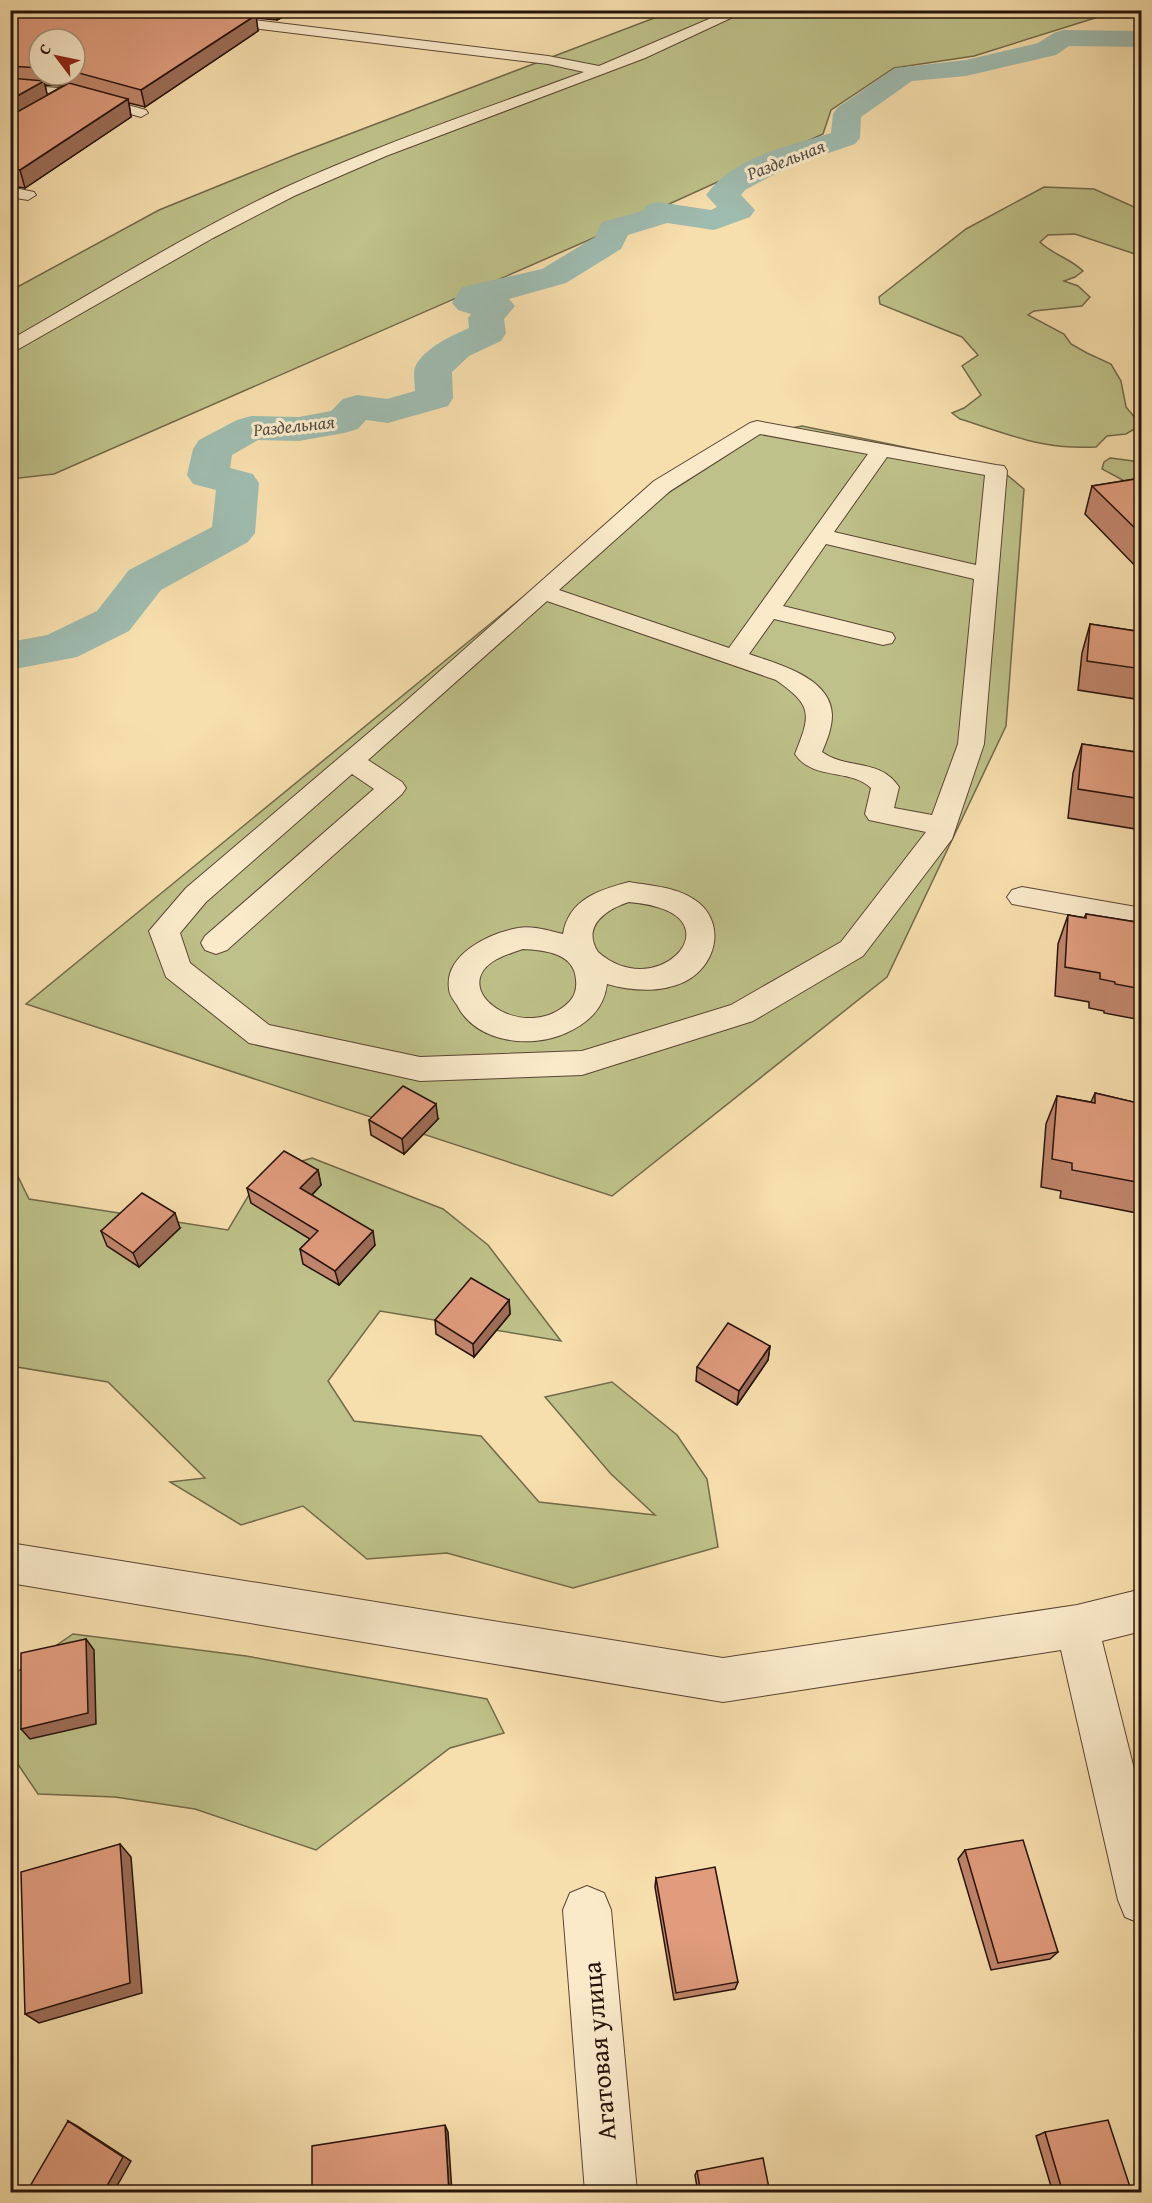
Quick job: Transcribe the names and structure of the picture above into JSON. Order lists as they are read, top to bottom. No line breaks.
{"streets":{"street":["Агатовая улица"]},"water":["Раздельная"],"north":"top left"}
